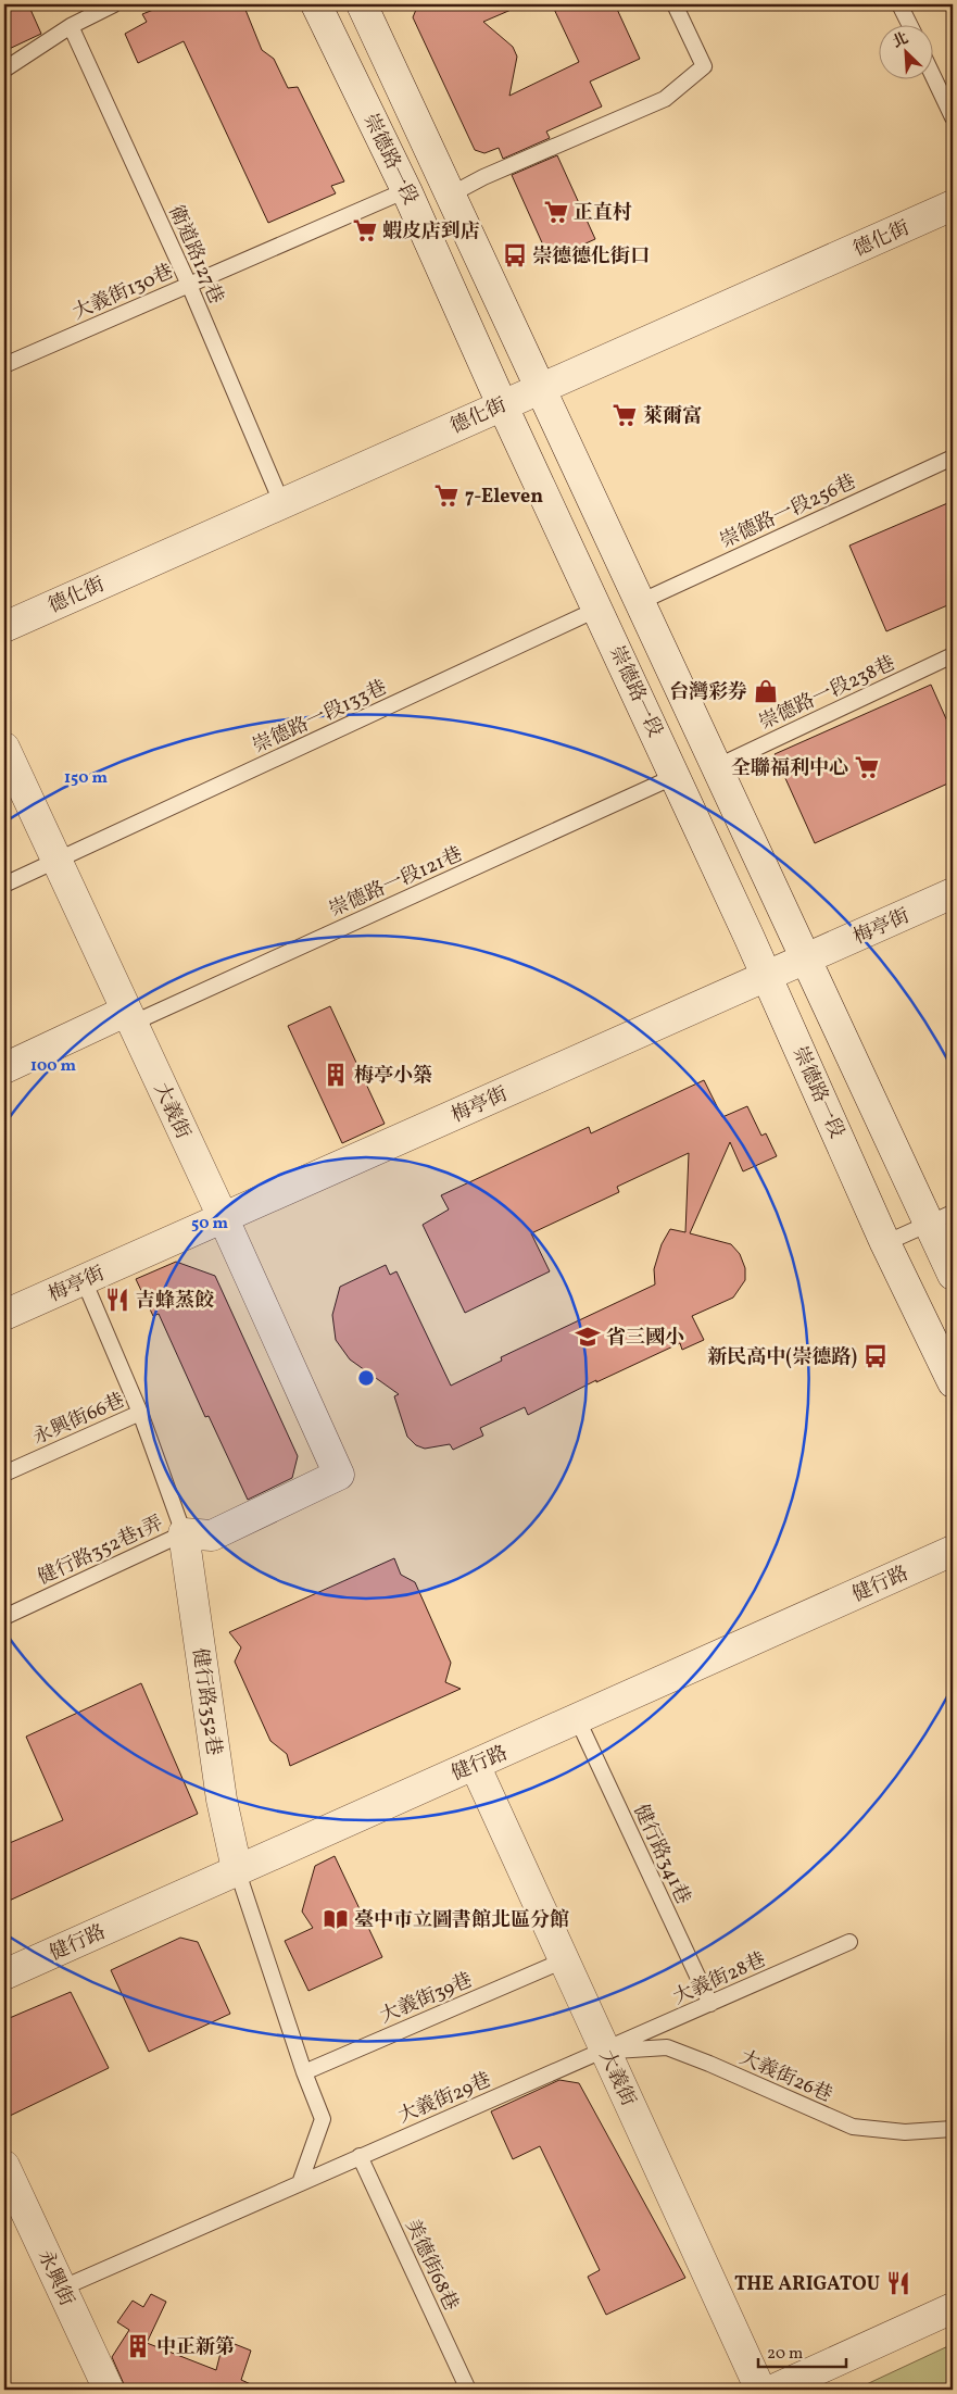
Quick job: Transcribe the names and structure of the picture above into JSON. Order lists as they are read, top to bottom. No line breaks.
{"streets":{"street":["崇德路一段","德化街","梅亭街","大義街","健行路","健行路352巷","永興街"],"lane":["衛道路127巷","大義街130巷","崇德路一段256巷","崇德路一段238巷","崇德路一段133巷","崇德路一段121巷","永興街66巷","健行路352巷1弄","健行路341巷","大義街28巷","大義街39巷","大義街26巷","大義街29巷","美德街68巷"]},"crossings":[["崇德路一段","德化街"],["崇德路一段","大義街130巷"],["崇德路一段","崇德路一段256巷"],["崇德路一段","崇德路一段238巷"],["崇德路一段","崇德路一段133巷"],["崇德路一段","崇德路一段121巷"],["崇德路一段","梅亭街"],["德化街","衛道路127巷"],["衛道路127巷","大義街130巷"],["崇德路一段133巷","大義街"],["崇德路一段121巷","大義街"],["梅亭街","大義街"],["大義街","永興街66巷"],["大義街","健行路352巷1弄"],["大義街","健行路"],["大義街","健行路352巷"],["大義街","大義街28巷"],["大義街","大義街39巷"],["大義街","大義街26巷"],["大義街","大義街29巷"],["永興街66巷","健行路352巷1弄"],["永興街66巷","健行路352巷"],["健行路352巷1弄","健行路352巷"],["健行路","健行路352巷"],["健行路","健行路341巷"],["健行路341巷","大義街28巷"],["大義街28巷","大義街26巷"],["大義街28巷","大義街29巷"],["大義街26巷","大義街29巷"],["大義街29巷","美德街68巷"],["大義街29巷","永興街"]],"places":{"supermarket":["正直村","蝦皮店到店","萊爾富","7-Eleven","全聯福利中心"],"bus stop":["崇德德化街口","新民高中(崇德路)"],"shop":["台灣彩券"],"building":["梅亭小築","中正新第"],"restaurant":["吉蜂蒸餃","THE ARIGATOU"],"school or university":["省三國小"],"library":["臺中市立圖書館北區分館"]},"scale_bar":"20 m","north":"top left","rings":["150 m","100 m","50 m"]}
